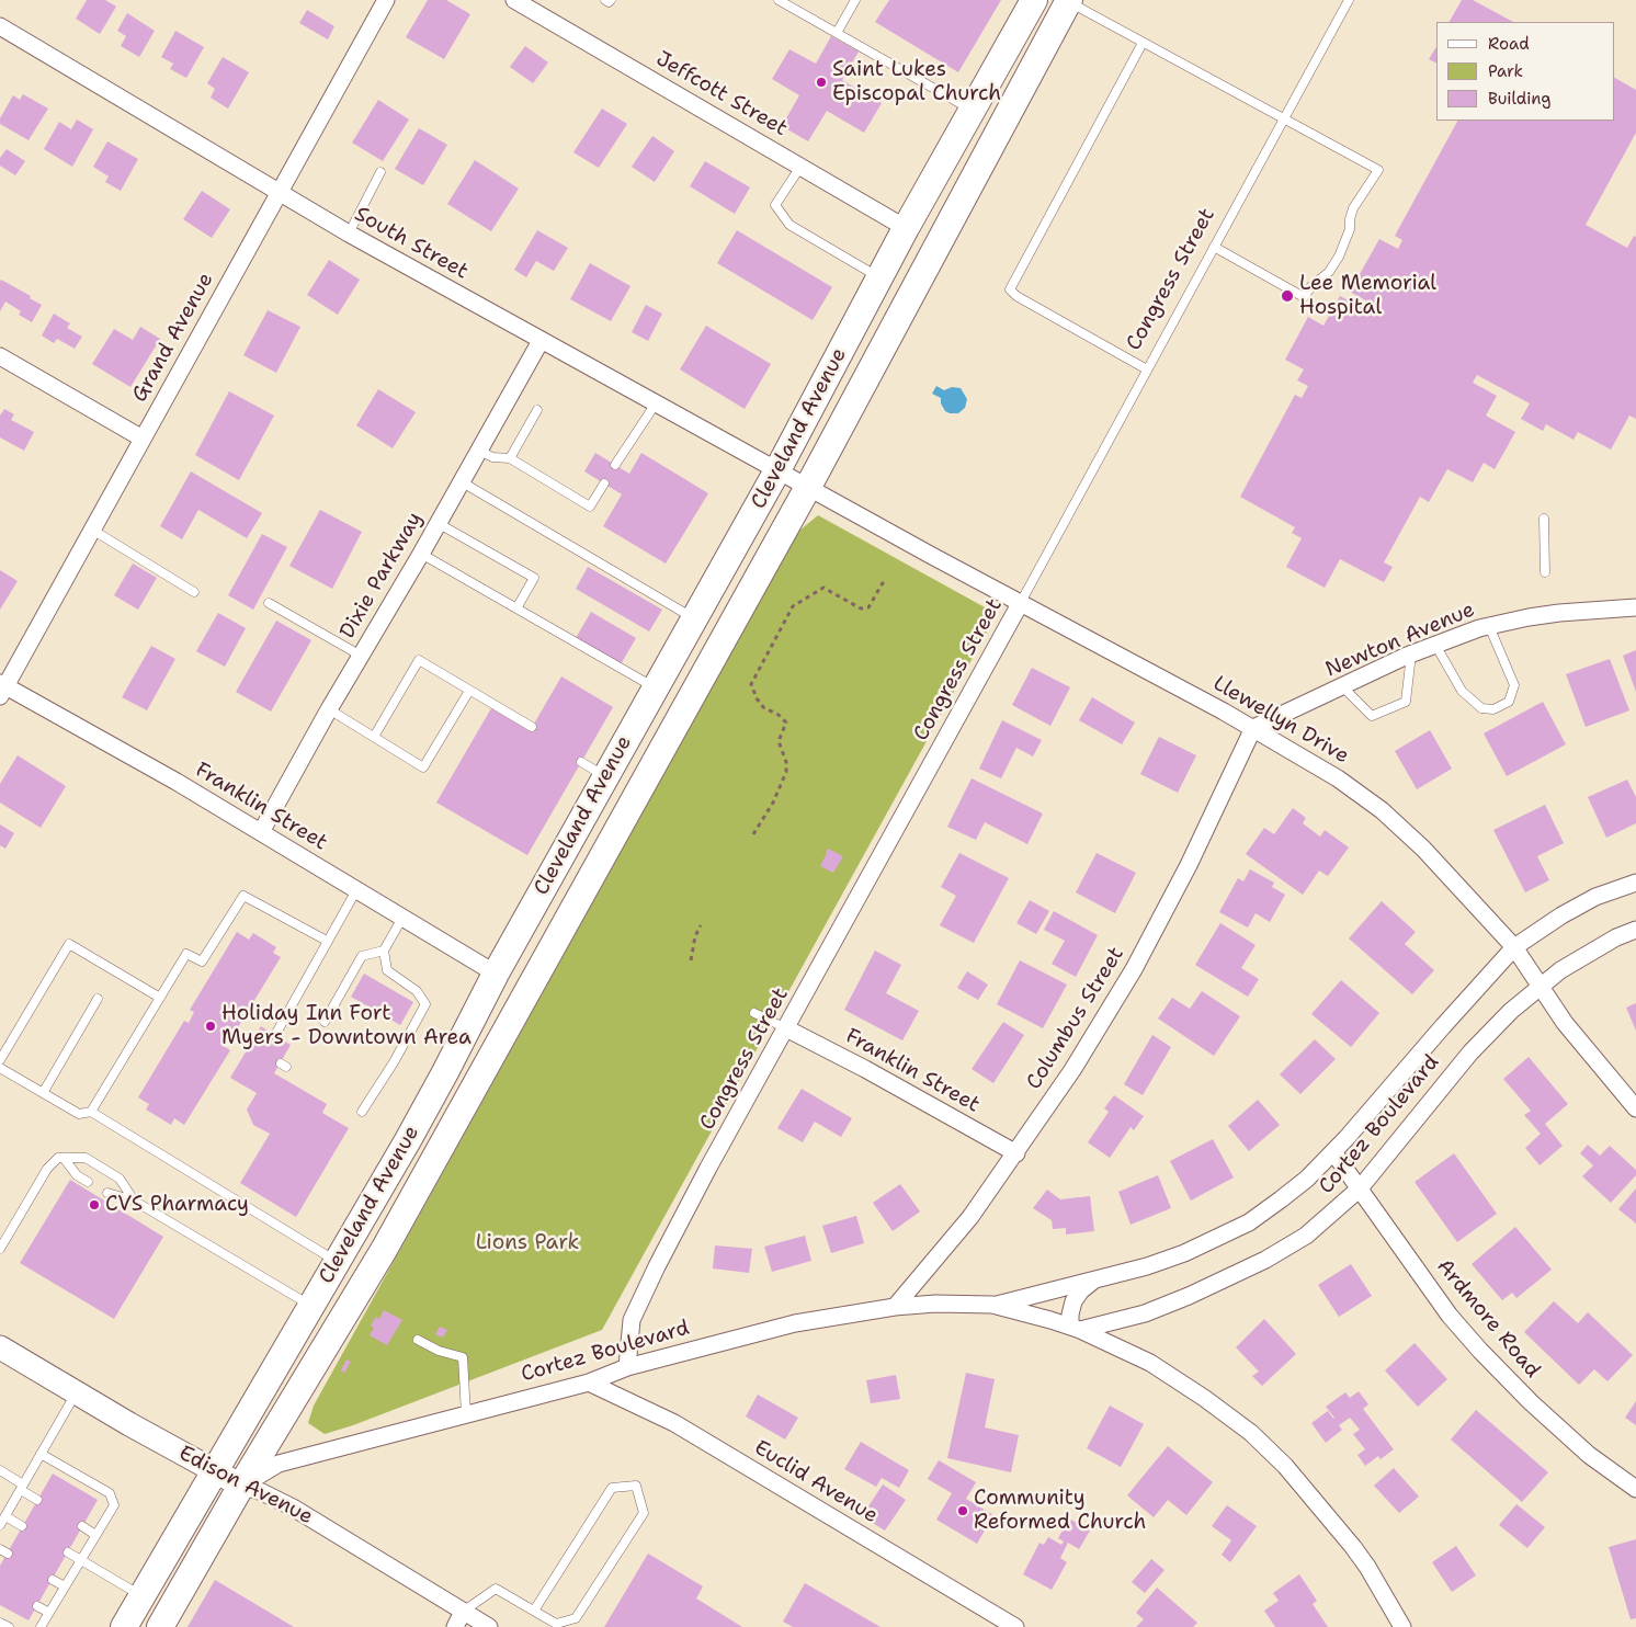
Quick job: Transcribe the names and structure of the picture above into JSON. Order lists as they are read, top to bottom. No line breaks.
{"streets":{"main road":["Cleveland Avenue"],"street":["Jeffcott Street","South Street","Congress Street","Grand Avenue","Dixie Parkway","Newton Avenue","Llewellyn Drive","Franklin Street","Columbus Street","Cortez Boulevard","Ardmore Road","Euclid Avenue","Edison Avenue"]},"crossings":[["Jeffcott Street","Cleveland Avenue"],["South Street","Grand Avenue"],["South Street","Cleveland Avenue"],["South Street","Dixie Parkway"],["South Street","Llewellyn Drive"],["Congress Street","Llewellyn Drive"],["Congress Street","Franklin Street"],["Congress Street","Cortez Boulevard"],["Grand Avenue","Franklin Street"],["Cleveland Avenue","Llewellyn Drive"],["Cleveland Avenue","Franklin Street"],["Cleveland Avenue","Cortez Boulevard"],["Cleveland Avenue","Edison Avenue"],["Dixie Parkway","Franklin Street"],["Newton Avenue","Llewellyn Drive"],["Newton Avenue","Columbus Street"],["Llewellyn Drive","Columbus Street"],["Llewellyn Drive","Cortez Boulevard"],["Franklin Street","Columbus Street"],["Columbus Street","Cortez Boulevard"],["Cortez Boulevard","Ardmore Road"],["Cortez Boulevard","Euclid Avenue"],["Cortez Boulevard","Edison Avenue"]],"parks":["Lions Park"],"places":["Saint Lukes Episcopal Church","Lee Memorial Hospital","Holiday Inn Fort Myers - Downtown Area","CVS Pharmacy","Community Reformed Church"],"legend":["Road","Park","Building"]}
